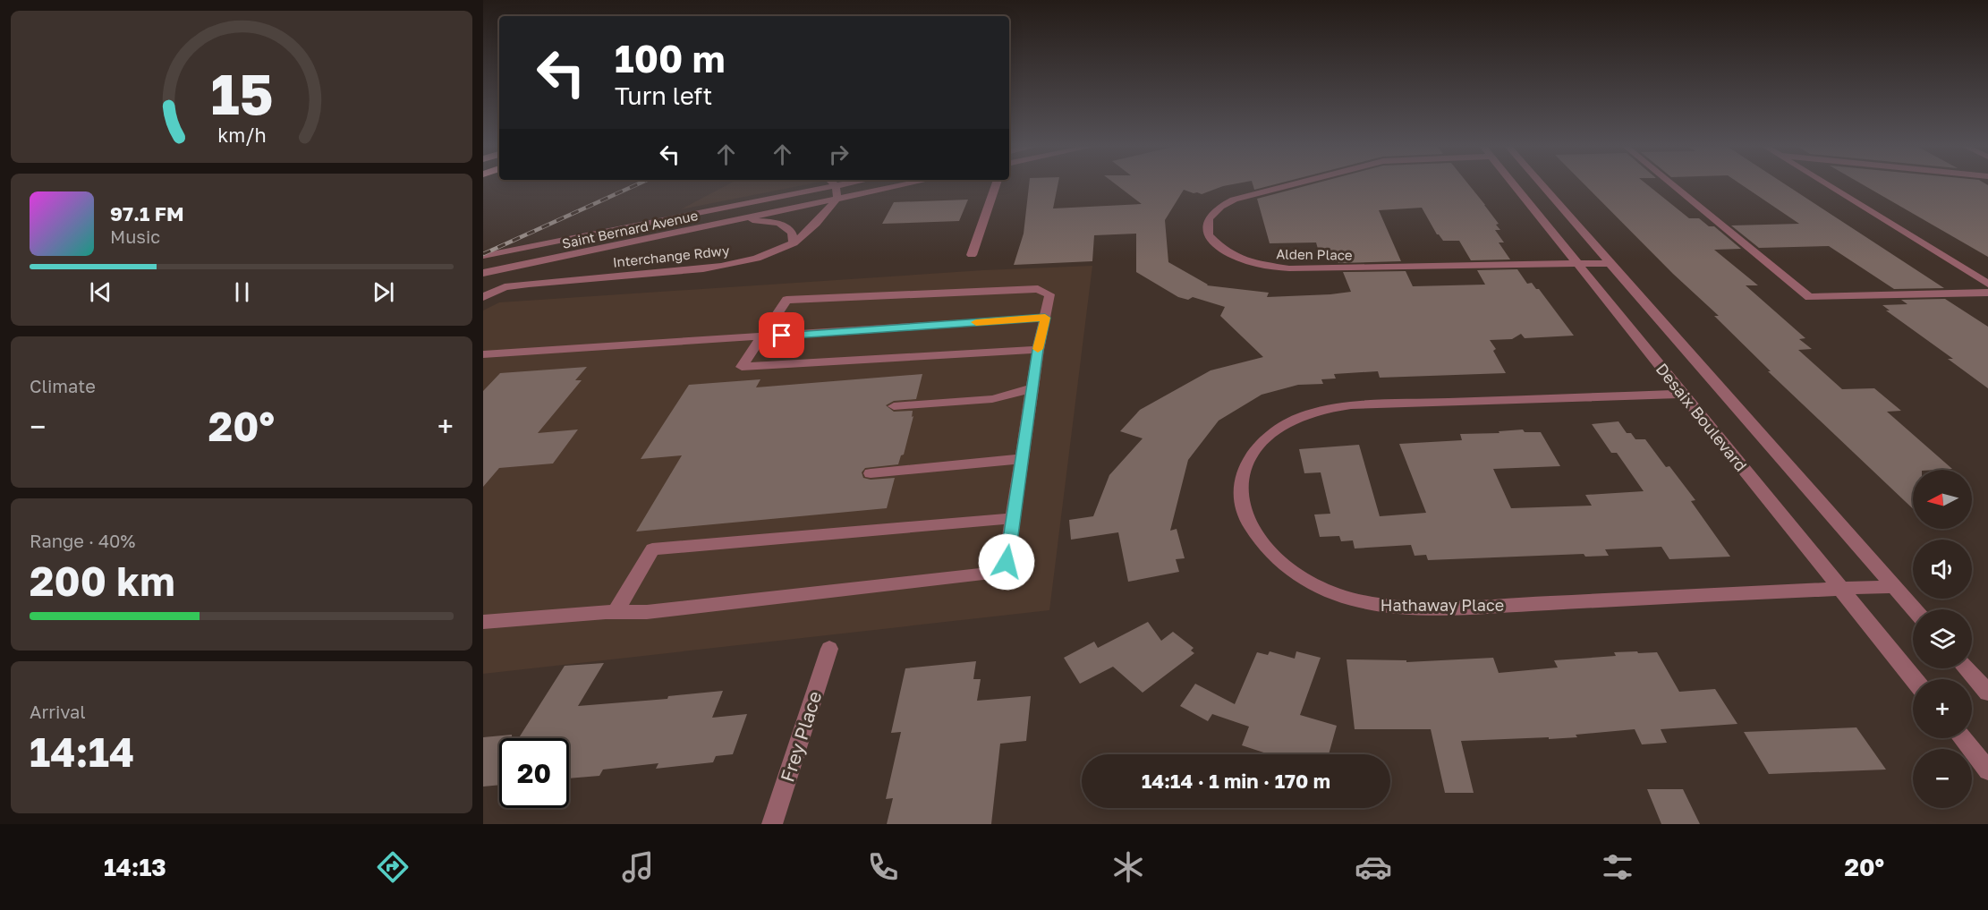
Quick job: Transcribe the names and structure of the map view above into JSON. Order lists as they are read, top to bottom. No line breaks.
{"streets":{"street":["Saint Bernard Avenue","Alden Place","Interchange Rdwy","Desaix Boulevard","Hathaway Place","Frey Place"]},"crossings":[["Saint Bernard Avenue","Interchange Rdwy"],["Alden Place","Desaix Boulevard"],["Desaix Boulevard","Hathaway Place"]],"north":"left","page":{"turn":["100 m","Turn left"],"song":["97.1 FM","Music"],"tile":["Climate",["Range · 40%","200 km"],["Arrival","14:14"]],"heat":["−","20°","+"],"map_buttons":["+","−"],"limit":"20","trip":"14:14 · 1 min · 170 m","tabs":["14:13","20°"],"gauge":["15","km/h"]}}
